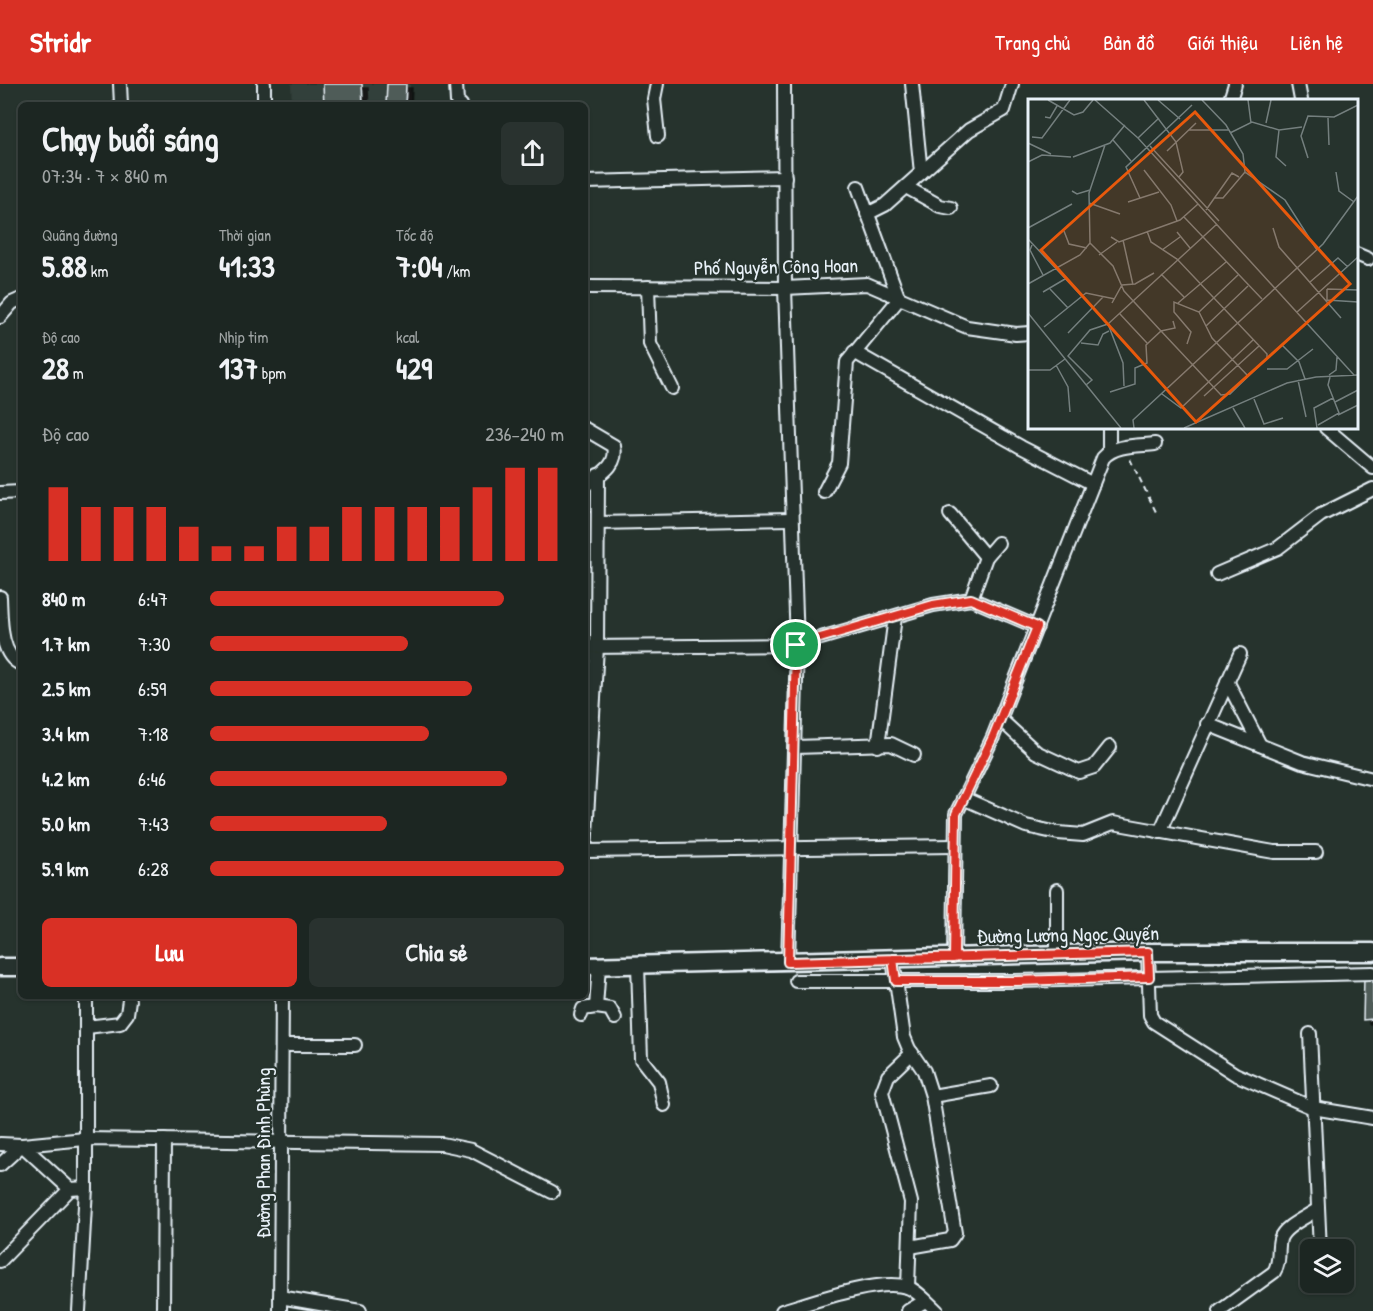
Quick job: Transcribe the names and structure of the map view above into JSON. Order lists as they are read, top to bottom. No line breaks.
{"streets":{"main road":["Đường Lương Ngọc Quyến"],"street":["Phố Nguyễn Công Hoan","Đường Phan Đình Phùng"]},"page":{"header":"Stridr","nav":["Trang chủ","Bản đồ","Giới thiệu","Liên hệ"],"heading":["Chạy buổi sáng","07:34 · 7 × 840 m"],"stats":[["Quãng đường","5.88 km"],["Thời gian","41:33"],["Tốc độ","7:04 /km"],["Độ cao","28 m"],["Nhịp tim","137 bpm"],["kcal","429"]],"chart":["Độ cao","236–240 m"],"list":[{"name":"840 m","note":"6:47"},{"name":"1.7 km","note":"7:30"},{"name":"2.5 km","note":"6:59"},{"name":"3.4 km","note":"7:18"},{"name":"4.2 km","note":"6:46"},{"name":"5.0 km","note":"7:43"},{"name":"5.9 km","note":"6:28"}],"buttons":["Lưu","Chia sẻ"]}}
